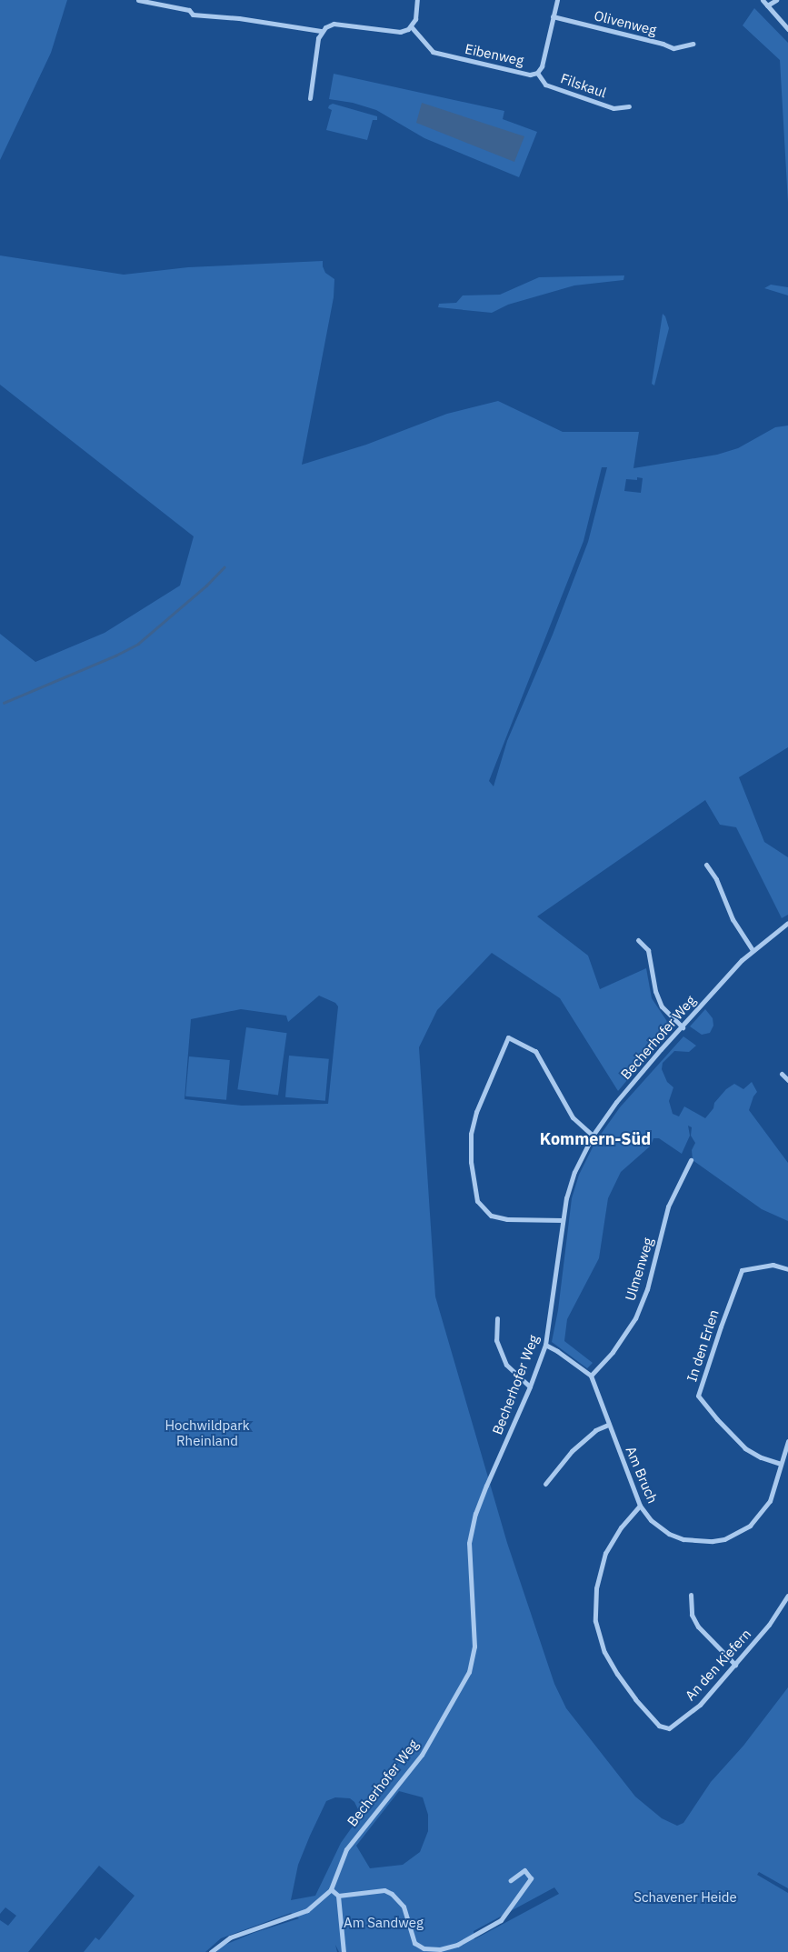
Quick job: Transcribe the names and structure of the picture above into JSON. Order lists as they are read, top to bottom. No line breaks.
{"streets":{"street":["Olivenweg","Eibenweg","Filskaul","Becherhofer Weg","Ulmenweg","In den Erlen","Am Bruch","An den Kiefern"]},"crossings":[["Olivenweg","Eibenweg"],["Eibenweg","Filskaul"],["Becherhofer Weg","Am Bruch"],["Ulmenweg","Am Bruch"],["In den Erlen","Am Bruch"],["Am Bruch","An den Kiefern"]],"districts":["Kommern-Süd"],"parks":["Hochwildpark Rheinland","Schavener Heide","Am Sandweg"]}
